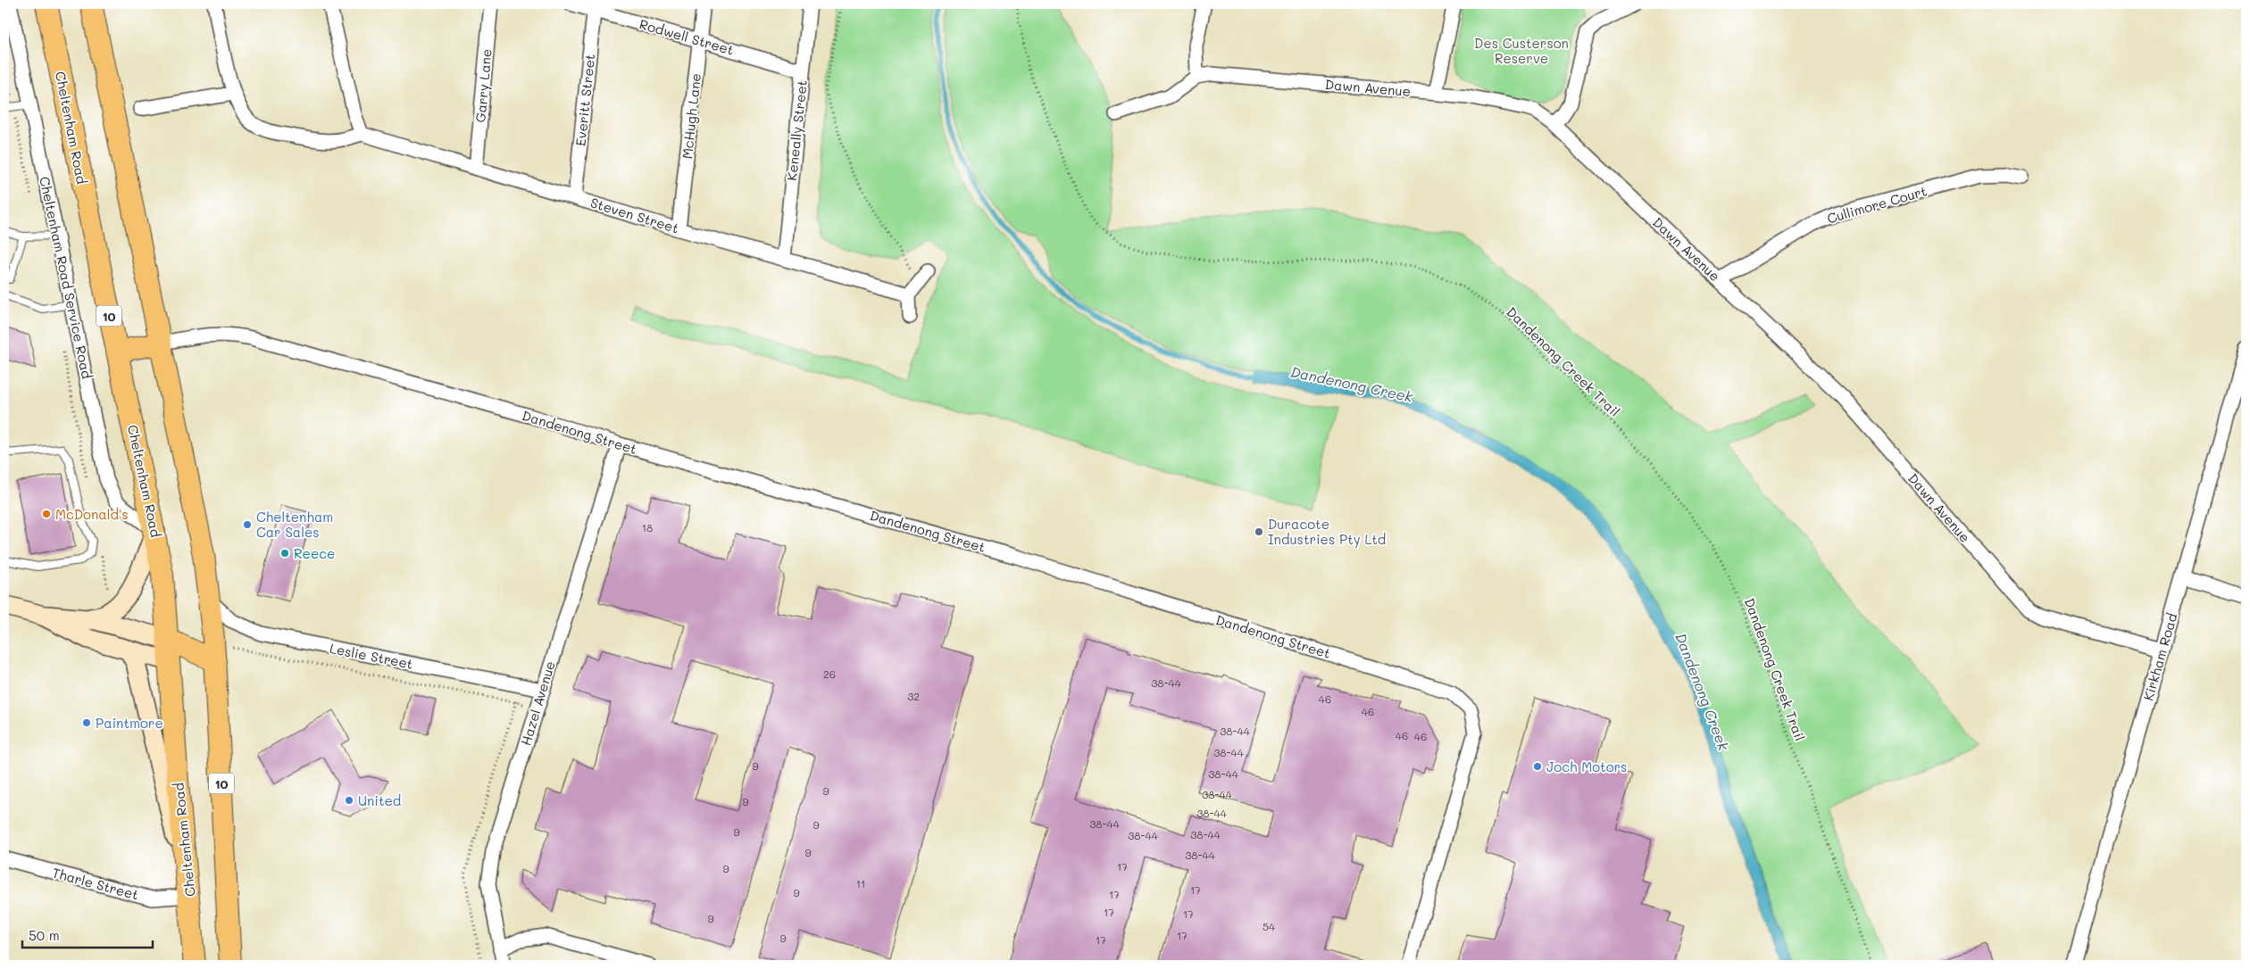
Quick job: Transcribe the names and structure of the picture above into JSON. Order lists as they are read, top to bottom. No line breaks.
{"streets":{"main road":["Cheltenham Road","10","Dandenong Street"],"street":["Rodwell Street","Garry Lane","Dawn Avenue","Everitt Street","McHugh Lane","Keneally Street","Cullimore Court","Steven Street","Cheltenham Road Service Road","Leslie Street","Kirkham Road","Hazel Avenue","Tharle Street"],"path":["Dandenong Creek Trail"]},"crossings":[["Rodwell Street","Everitt Street"],["Rodwell Street","McHugh Lane"],["Rodwell Street","Keneally Street"],["Garry Lane","Steven Street"],["Dawn Avenue","Cullimore Court"],["Dawn Avenue","Kirkham Road"],["Everitt Street","Steven Street"],["McHugh Lane","Steven Street"],["Cheltenham Road","Cheltenham Road Service Road"],["Cheltenham Road","Dandenong Street"],["Cheltenham Road","Tharle Street"],["Keneally Street","Steven Street"],["10","Dandenong Street"],["10","Leslie Street"],["Dandenong Street","Hazel Avenue"],["Leslie Street","Hazel Avenue"]],"water":["Dandenong Creek"],"parks":["Des Custerson Reserve"],"places":["McDonald's","Cheltenham Car Sales","Duracote Industries Pty Ltd","Reece","Paintmore","Joch Motors","United"],"house_numbers":["18","26","38-44","32","46","46","38-44","46","46","38-44","9","38-44","9","38-44","9","38-44","38-44","9","9","38-44","38-44","9","38-44","17","9","11","17","9","17","17","17","9","54","17","9","17"],"scale_bar":"50 m"}
